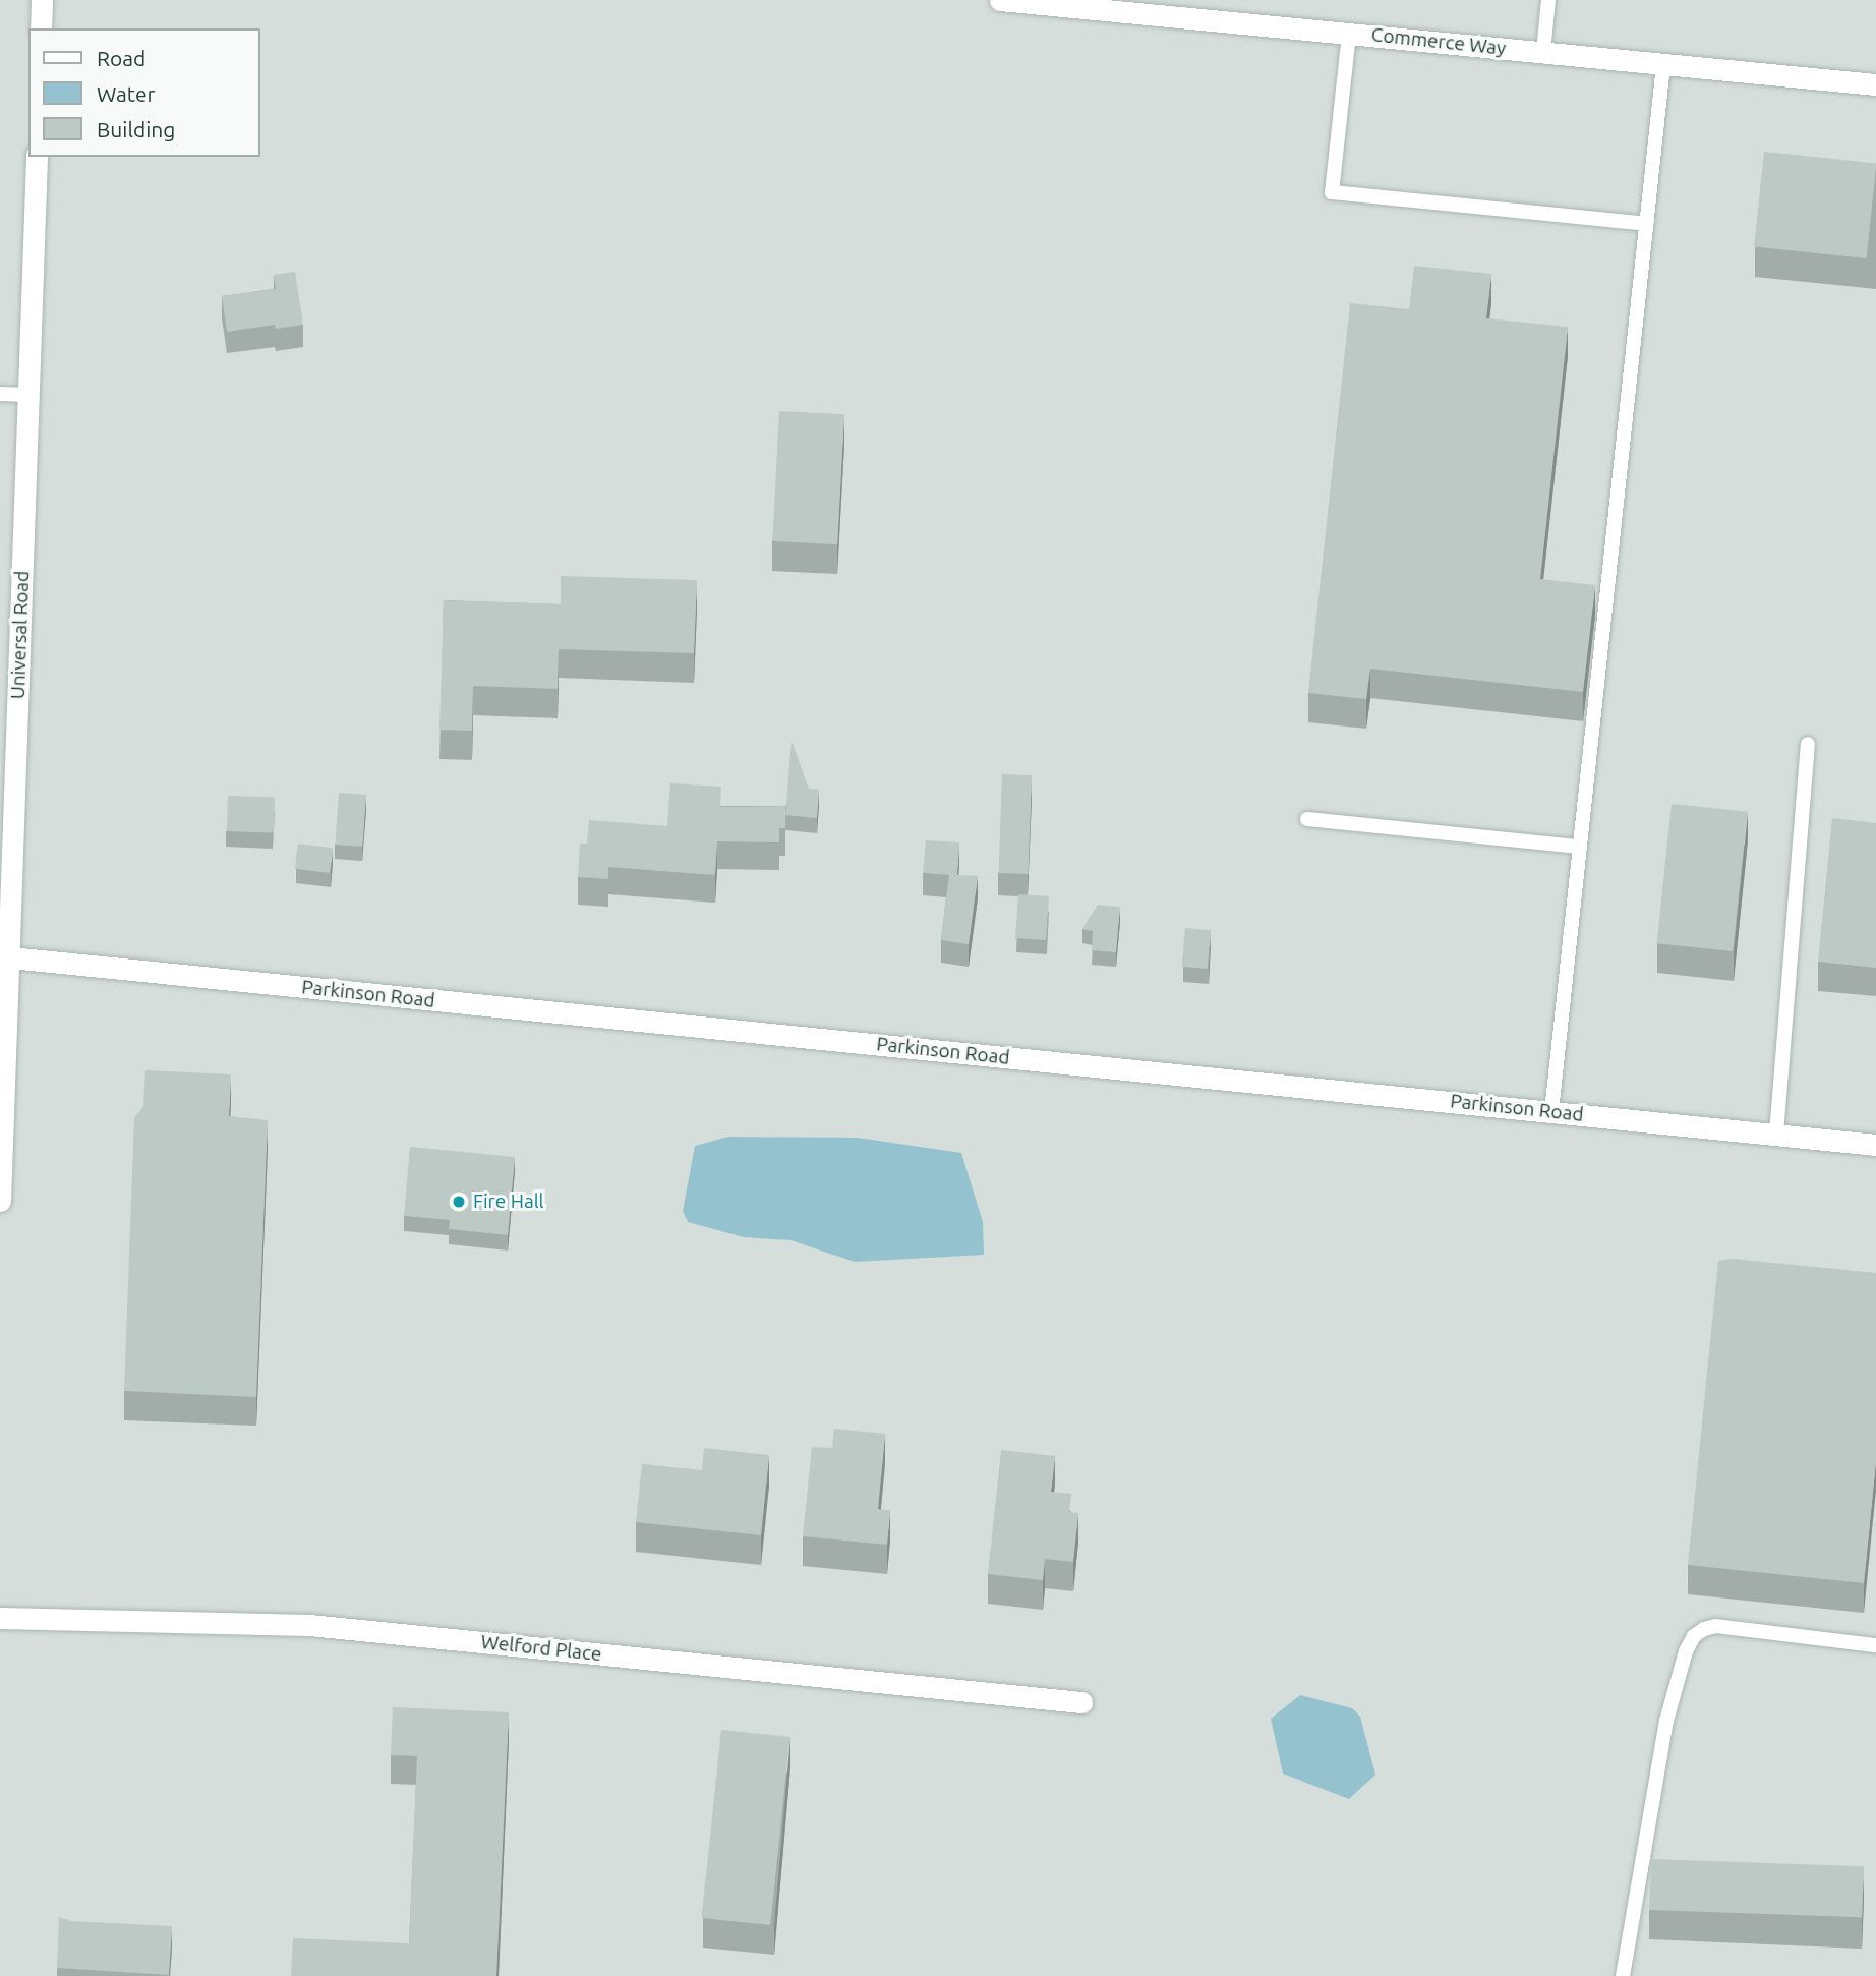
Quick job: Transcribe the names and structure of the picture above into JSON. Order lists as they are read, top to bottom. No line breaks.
{"streets":{"street":["Commerce Way","Universal Road","Parkinson Road","Welford Place"]},"crossings":[["Universal Road","Parkinson Road"]],"places":["Fire Hall"],"legend":["Road","Water","Building"]}
